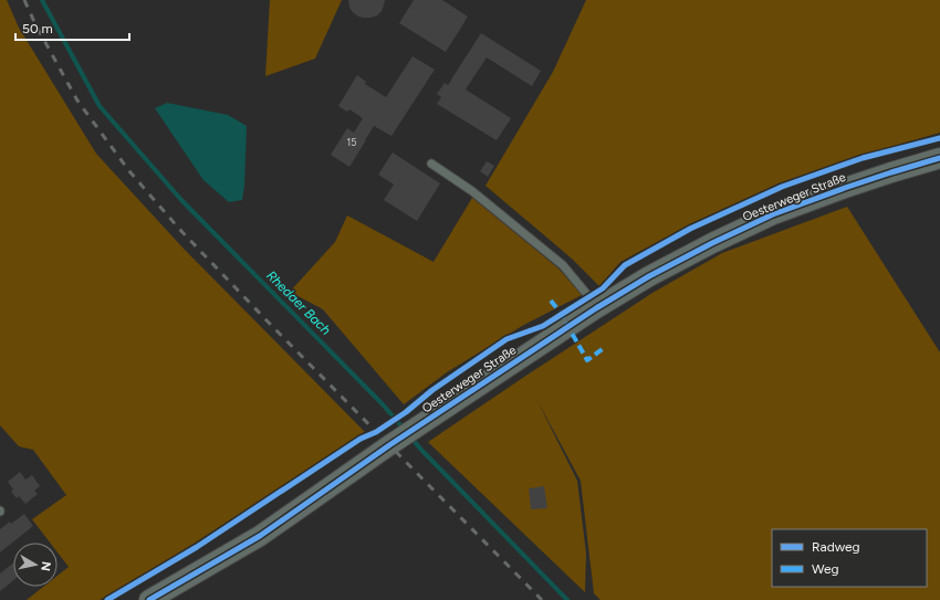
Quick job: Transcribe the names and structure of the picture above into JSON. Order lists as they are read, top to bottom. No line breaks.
{"streets":{"street":["Oesterweger Straße"]},"water":["Rhedaer Bach"],"house_numbers":["15"],"legend":["Radweg","Weg"],"scale_bar":"50 m","north":"right"}
